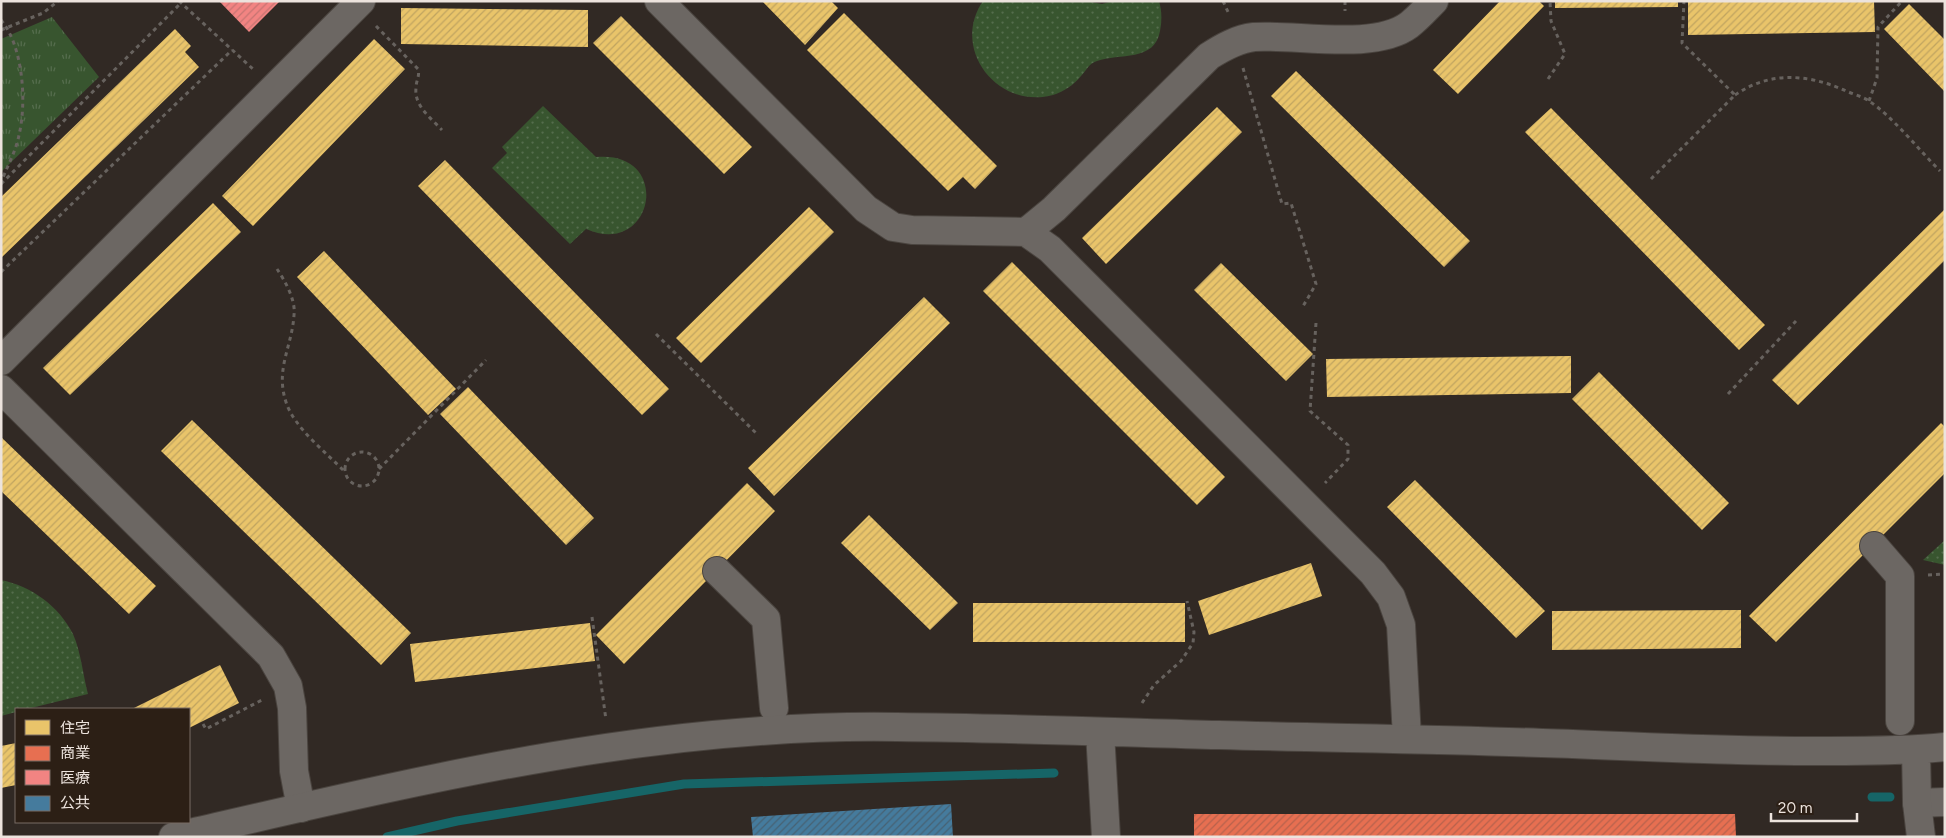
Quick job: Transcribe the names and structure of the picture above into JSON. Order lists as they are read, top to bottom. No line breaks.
{"legend":["住宅","商業","医療","公共"],"scale_bar":"20 m"}
